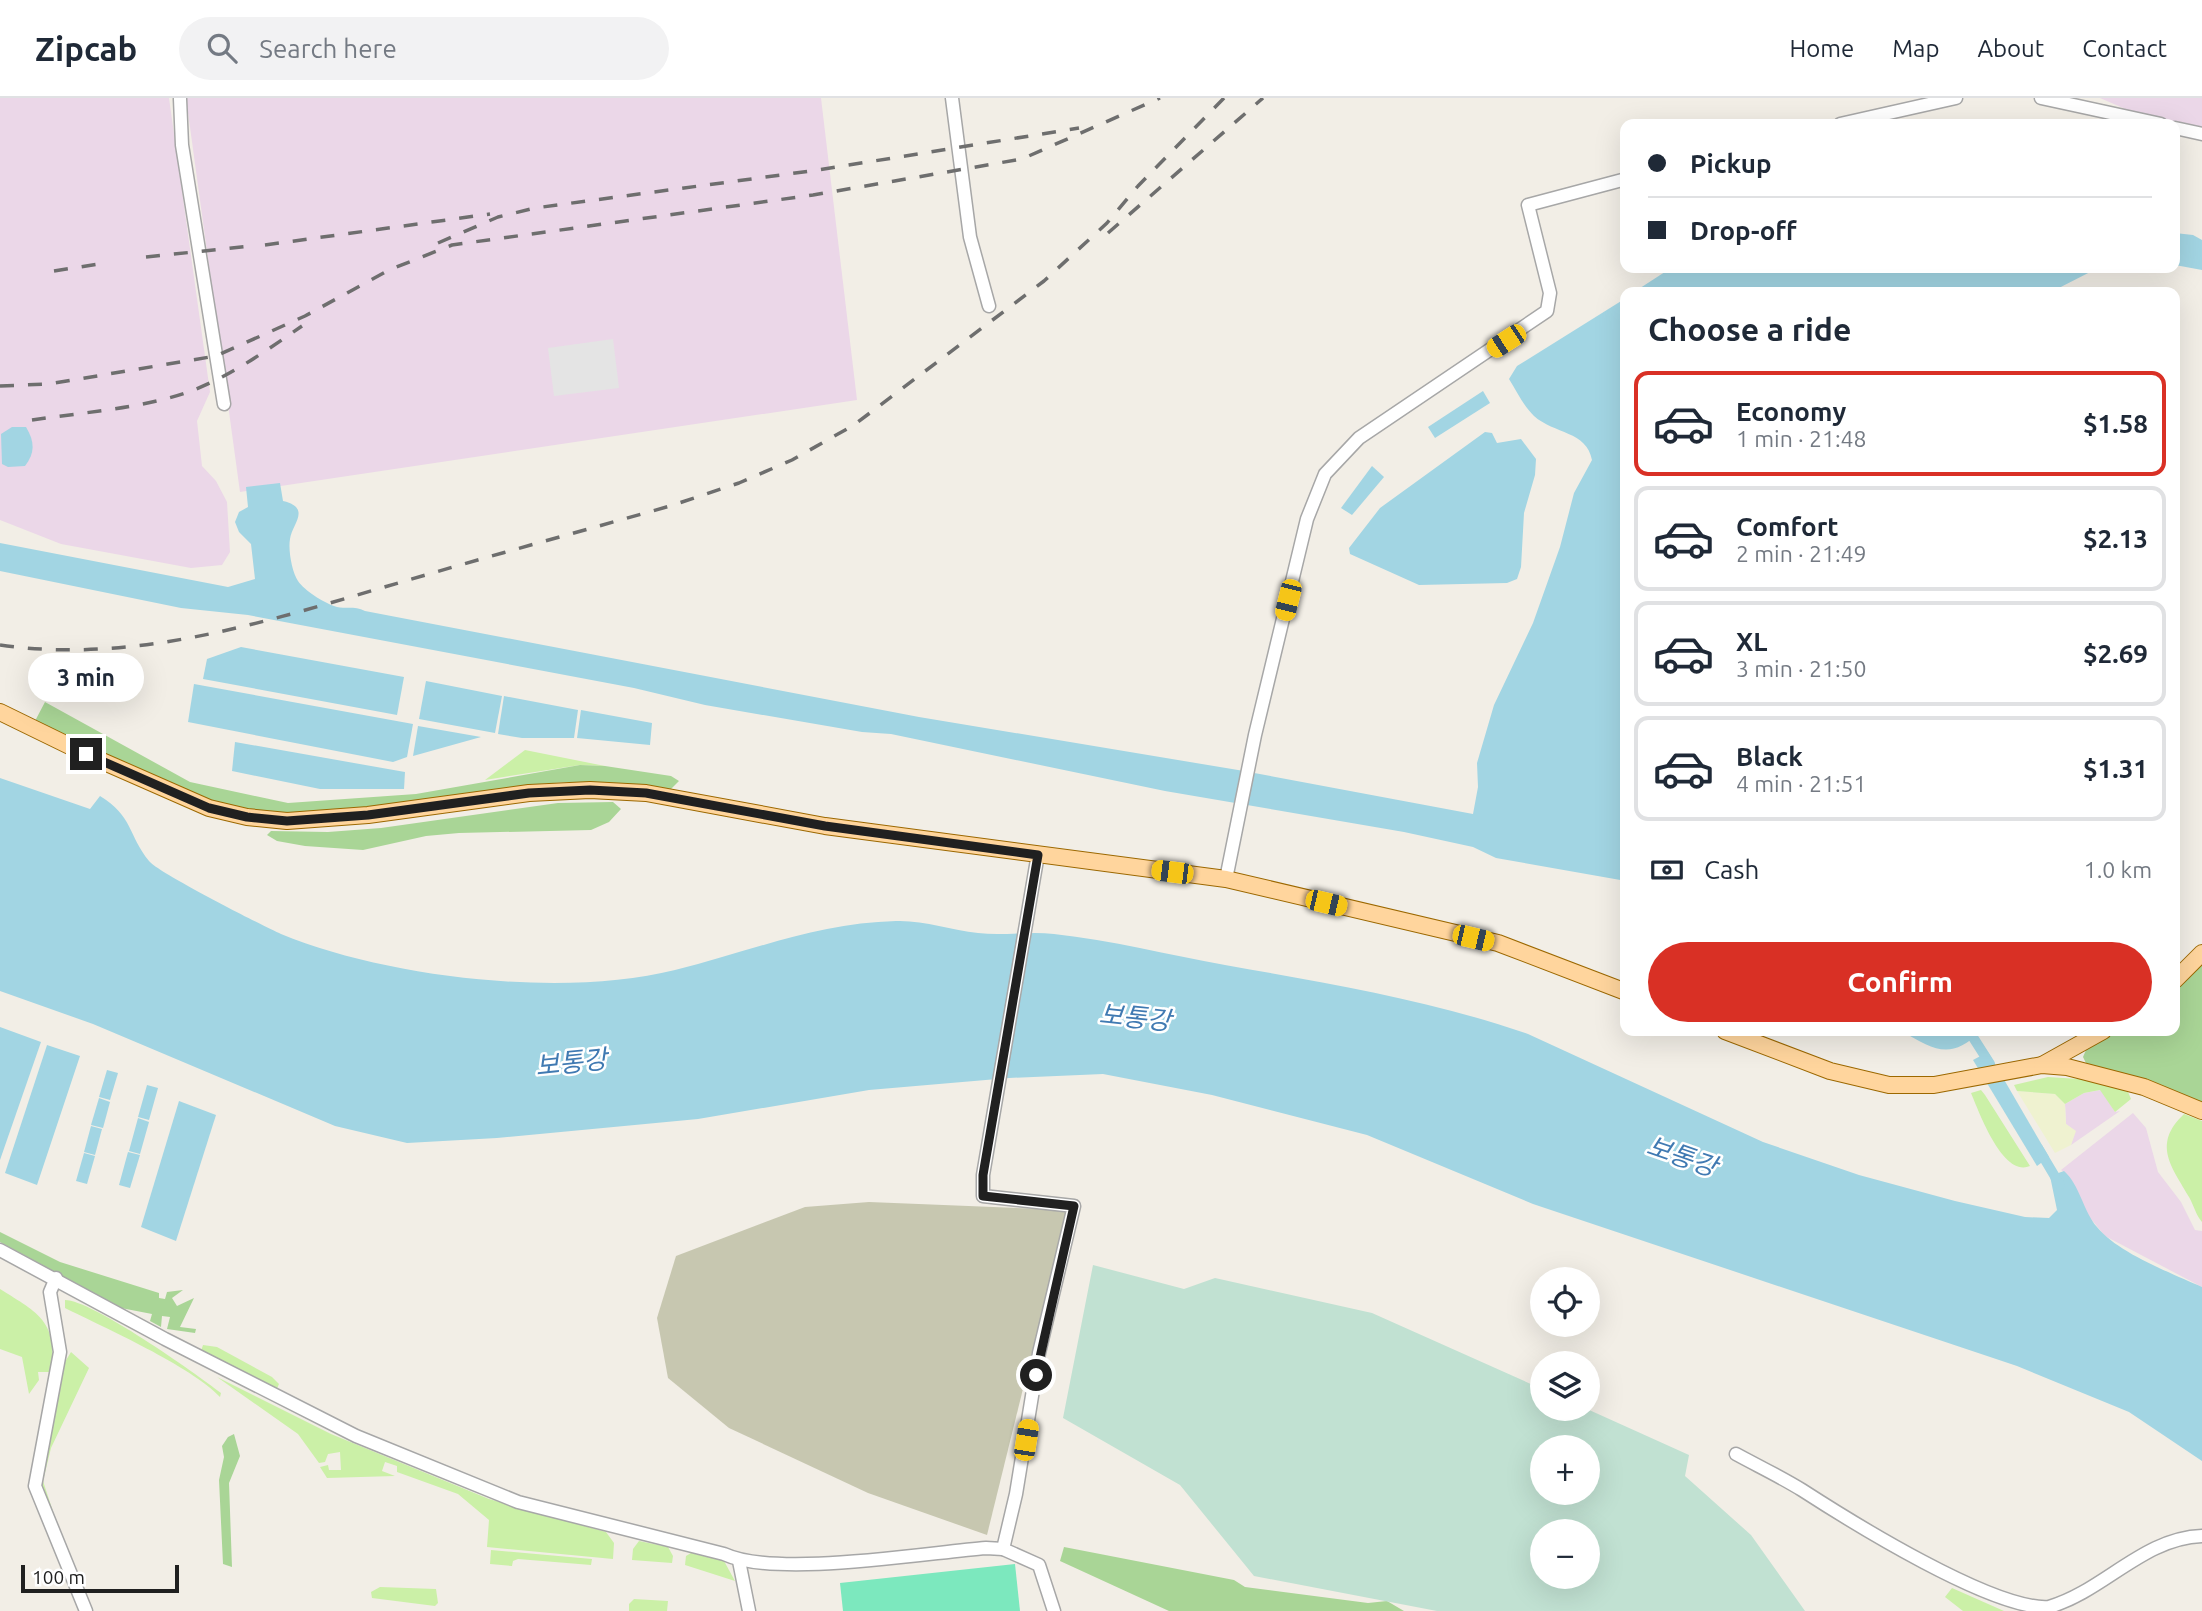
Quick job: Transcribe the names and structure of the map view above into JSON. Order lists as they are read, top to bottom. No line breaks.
{"water":["보통강"],"scale_bar":"100 m","page":{"header":"Zipcab","search":"Search here","nav":["Home","Map","About","Contact"],"banner":["Pickup","Drop-off"],"heading":"Choose a ride","list":[{"name":"Economy","note":"1 min · 21:48","value":"$1.58"},{"name":"Comfort","note":"2 min · 21:49","value":"$2.13"},{"name":"XL","note":"3 min · 21:50","value":"$2.69"},{"name":"Black","note":"4 min · 21:51","value":"$1.31"}],"bubble":"3 min","pay":["Cash","1.0 km"],"buttons":"Confirm","map_buttons":["+","−"],"scale":"100 m"}}
